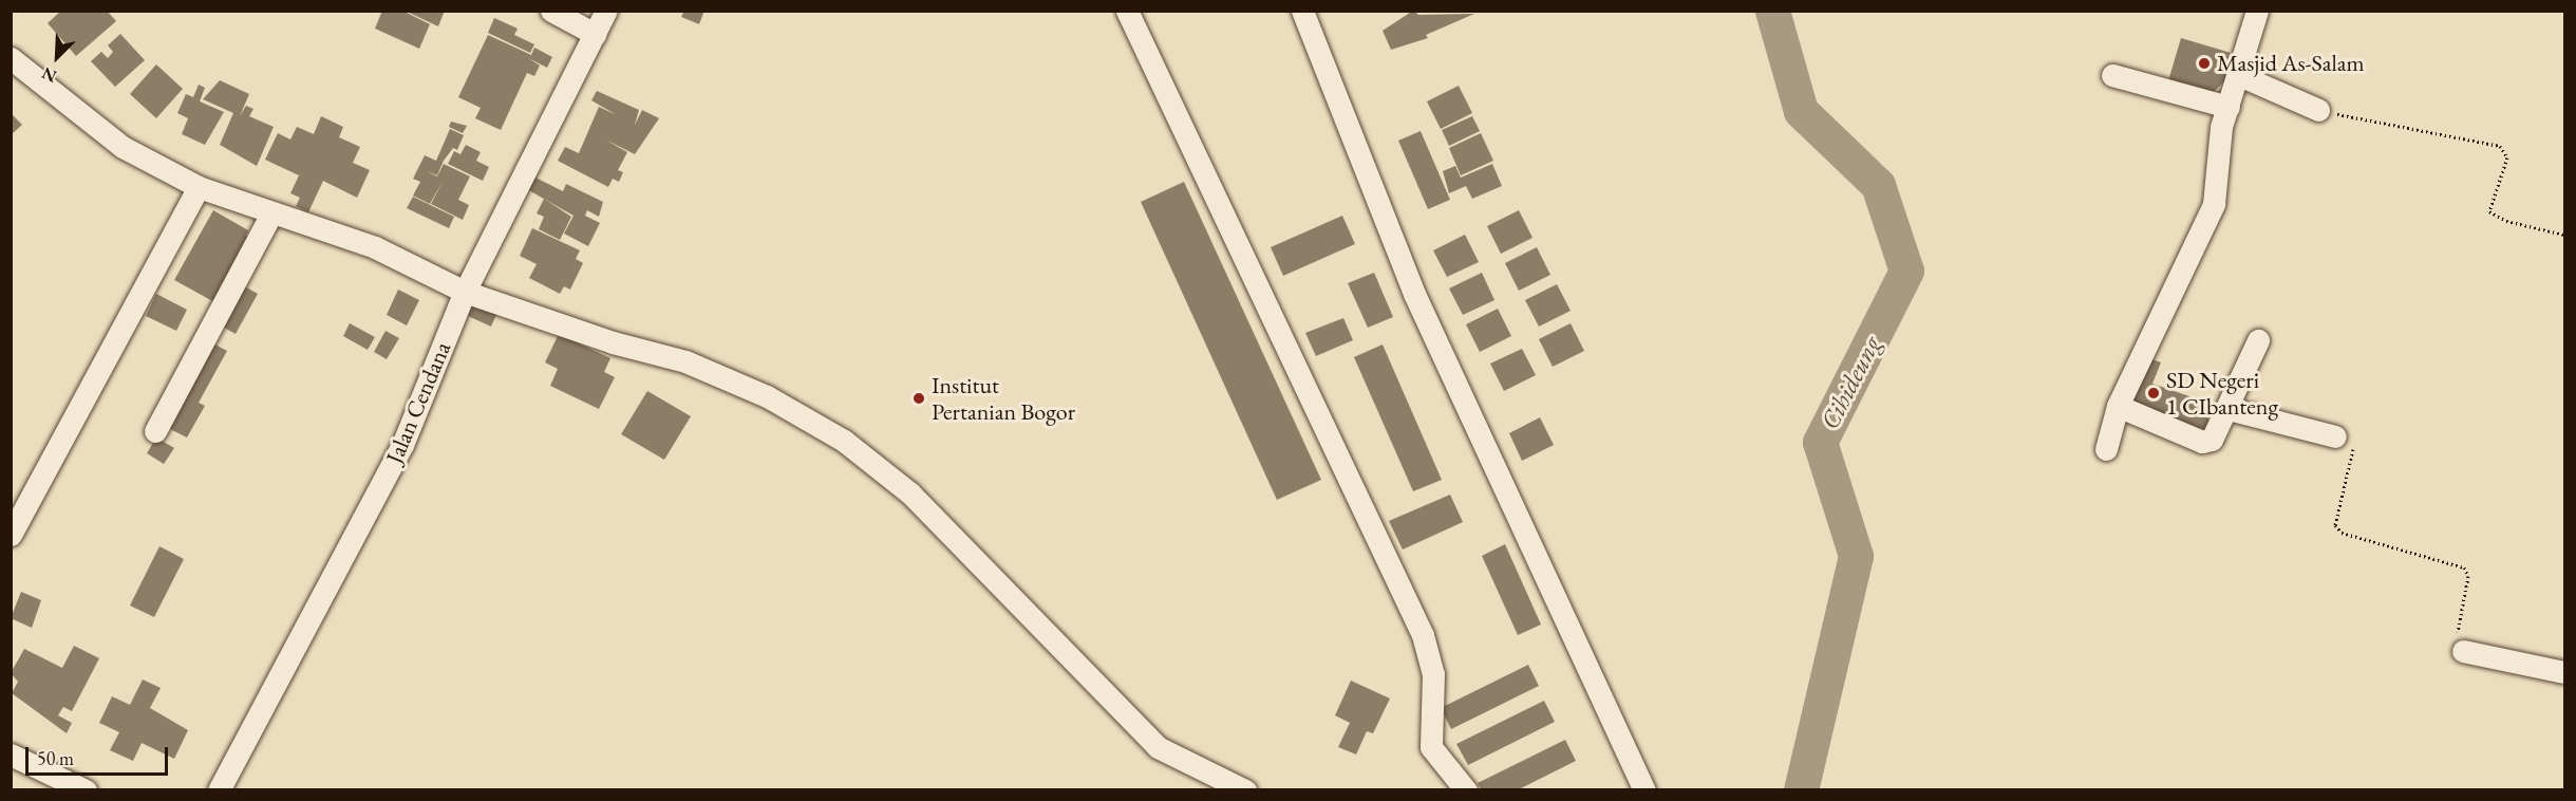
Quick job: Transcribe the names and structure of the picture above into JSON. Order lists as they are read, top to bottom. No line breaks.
{"streets":{"street":["Jalan Cendana"]},"water":["Cihideung"],"places":["Masjid As-Salam","SD Negeri 1 CIbanteng","Institut Pertanian Bogor"],"scale_bar":"50 m","north":"bottom left"}
